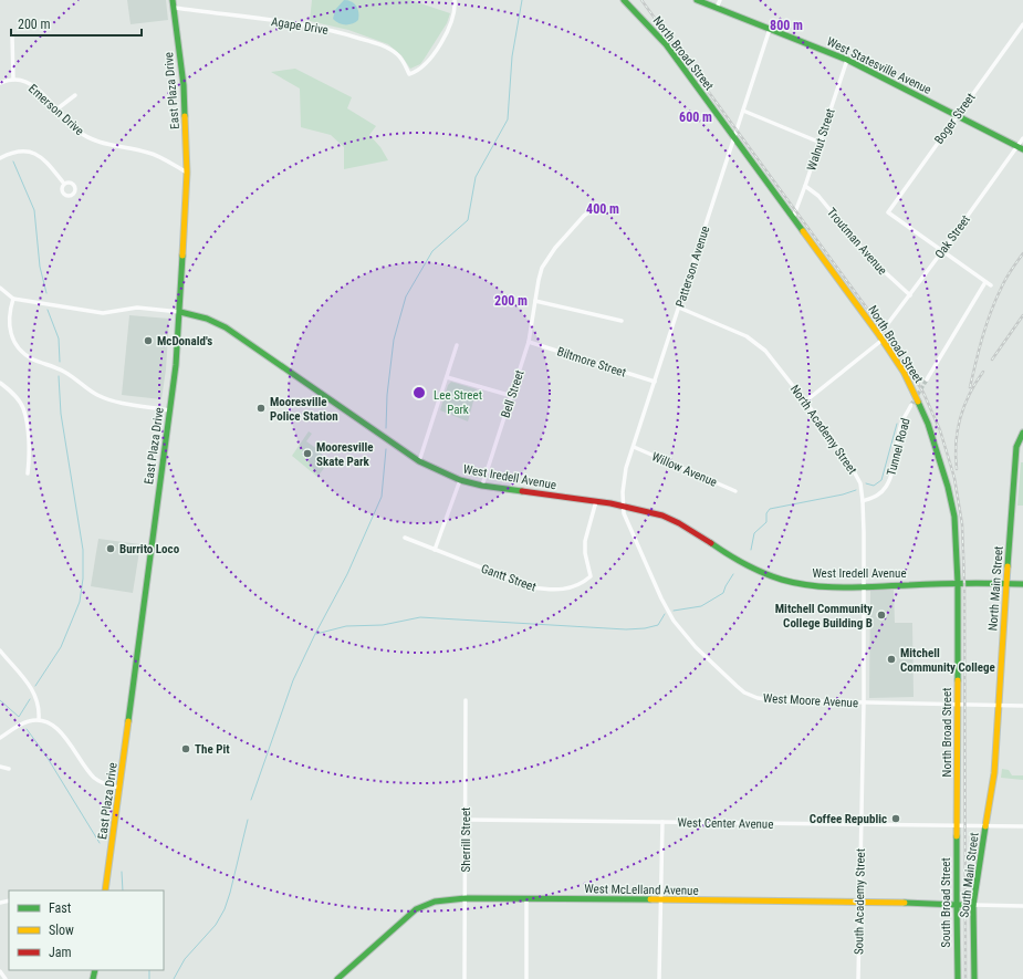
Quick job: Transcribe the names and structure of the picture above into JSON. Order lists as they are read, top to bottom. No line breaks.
{"streets":{"main road":["North Broad Street","West Statesville Avenue","East Plaza Drive","West Iredell Avenue","North Main Street","South Main Street","West McLelland Avenue","South Broad Street"],"street":["Agape Drive","Emerson Drive","Boger Street","Walnut Street","Oak Street","Troutman Avenue","Patterson Avenue","Biltmore Street","Bell Street","North Academy Street","Tunnel Road","Willow Avenue","Gantt Street","West Moore Avenue","West Center Avenue","Sherrill Street","South Academy Street"]},"crossings":[["Agape Drive","East Plaza Drive"],["North Broad Street","Walnut Street"],["North Broad Street","Oak Street"],["North Broad Street","Patterson Avenue"],["North Broad Street","West Iredell Avenue"],["North Broad Street","West Moore Avenue"],["North Broad Street","West Center Avenue"],["North Broad Street","South Broad Street"],["West Statesville Avenue","Boger Street"],["West Statesville Avenue","Walnut Street"],["West Statesville Avenue","Oak Street"],["West Statesville Avenue","Patterson Avenue"],["East Plaza Drive","Emerson Drive"],["East Plaza Drive","West Iredell Avenue"],["Boger Street","Oak Street"],["Walnut Street","Troutman Avenue"],["Oak Street","Troutman Avenue"],["Oak Street","North Academy Street"],["Patterson Avenue","Biltmore Street"],["Patterson Avenue","North Academy Street"],["Patterson Avenue","Willow Avenue"],["Patterson Avenue","West Iredell Avenue"],["Patterson Avenue","West Moore Avenue"],["Biltmore Street","Bell Street"],["Bell Street","West Iredell Avenue"],["North Academy Street","Tunnel Road"],["North Academy Street","West Iredell Avenue"],["North Academy Street","West Moore Avenue"],["North Academy Street","West Center Avenue"],["North Academy Street","South Academy Street"],["West Iredell Avenue","Gantt Street"],["West Iredell Avenue","North Main Street"],["West Iredell Avenue","West Moore Avenue"],["North Main Street","West Moore Avenue"],["North Main Street","West Center Avenue"],["North Main Street","South Main Street"],["West Center Avenue","Sherrill Street"],["West Center Avenue","South Main Street"],["West Center Avenue","South Academy Street"],["West Center Avenue","South Broad Street"],["Sherrill Street","West McLelland Avenue"],["South Main Street","West McLelland Avenue"],["West McLelland Avenue","South Academy Street"],["West McLelland Avenue","South Broad Street"]],"parks":["Lee Street Park"],"places":["McDonald's","Mooresville Police Station","Mooresville Skate Park","Burrito Loco","Mitchell Community College Building B","Mitchell Community College","The Pit","Coffee Republic"],"legend":["Fast","Slow","Jam"],"scale_bar":"200 m","rings":["800 m","600 m","400 m","200 m"]}
